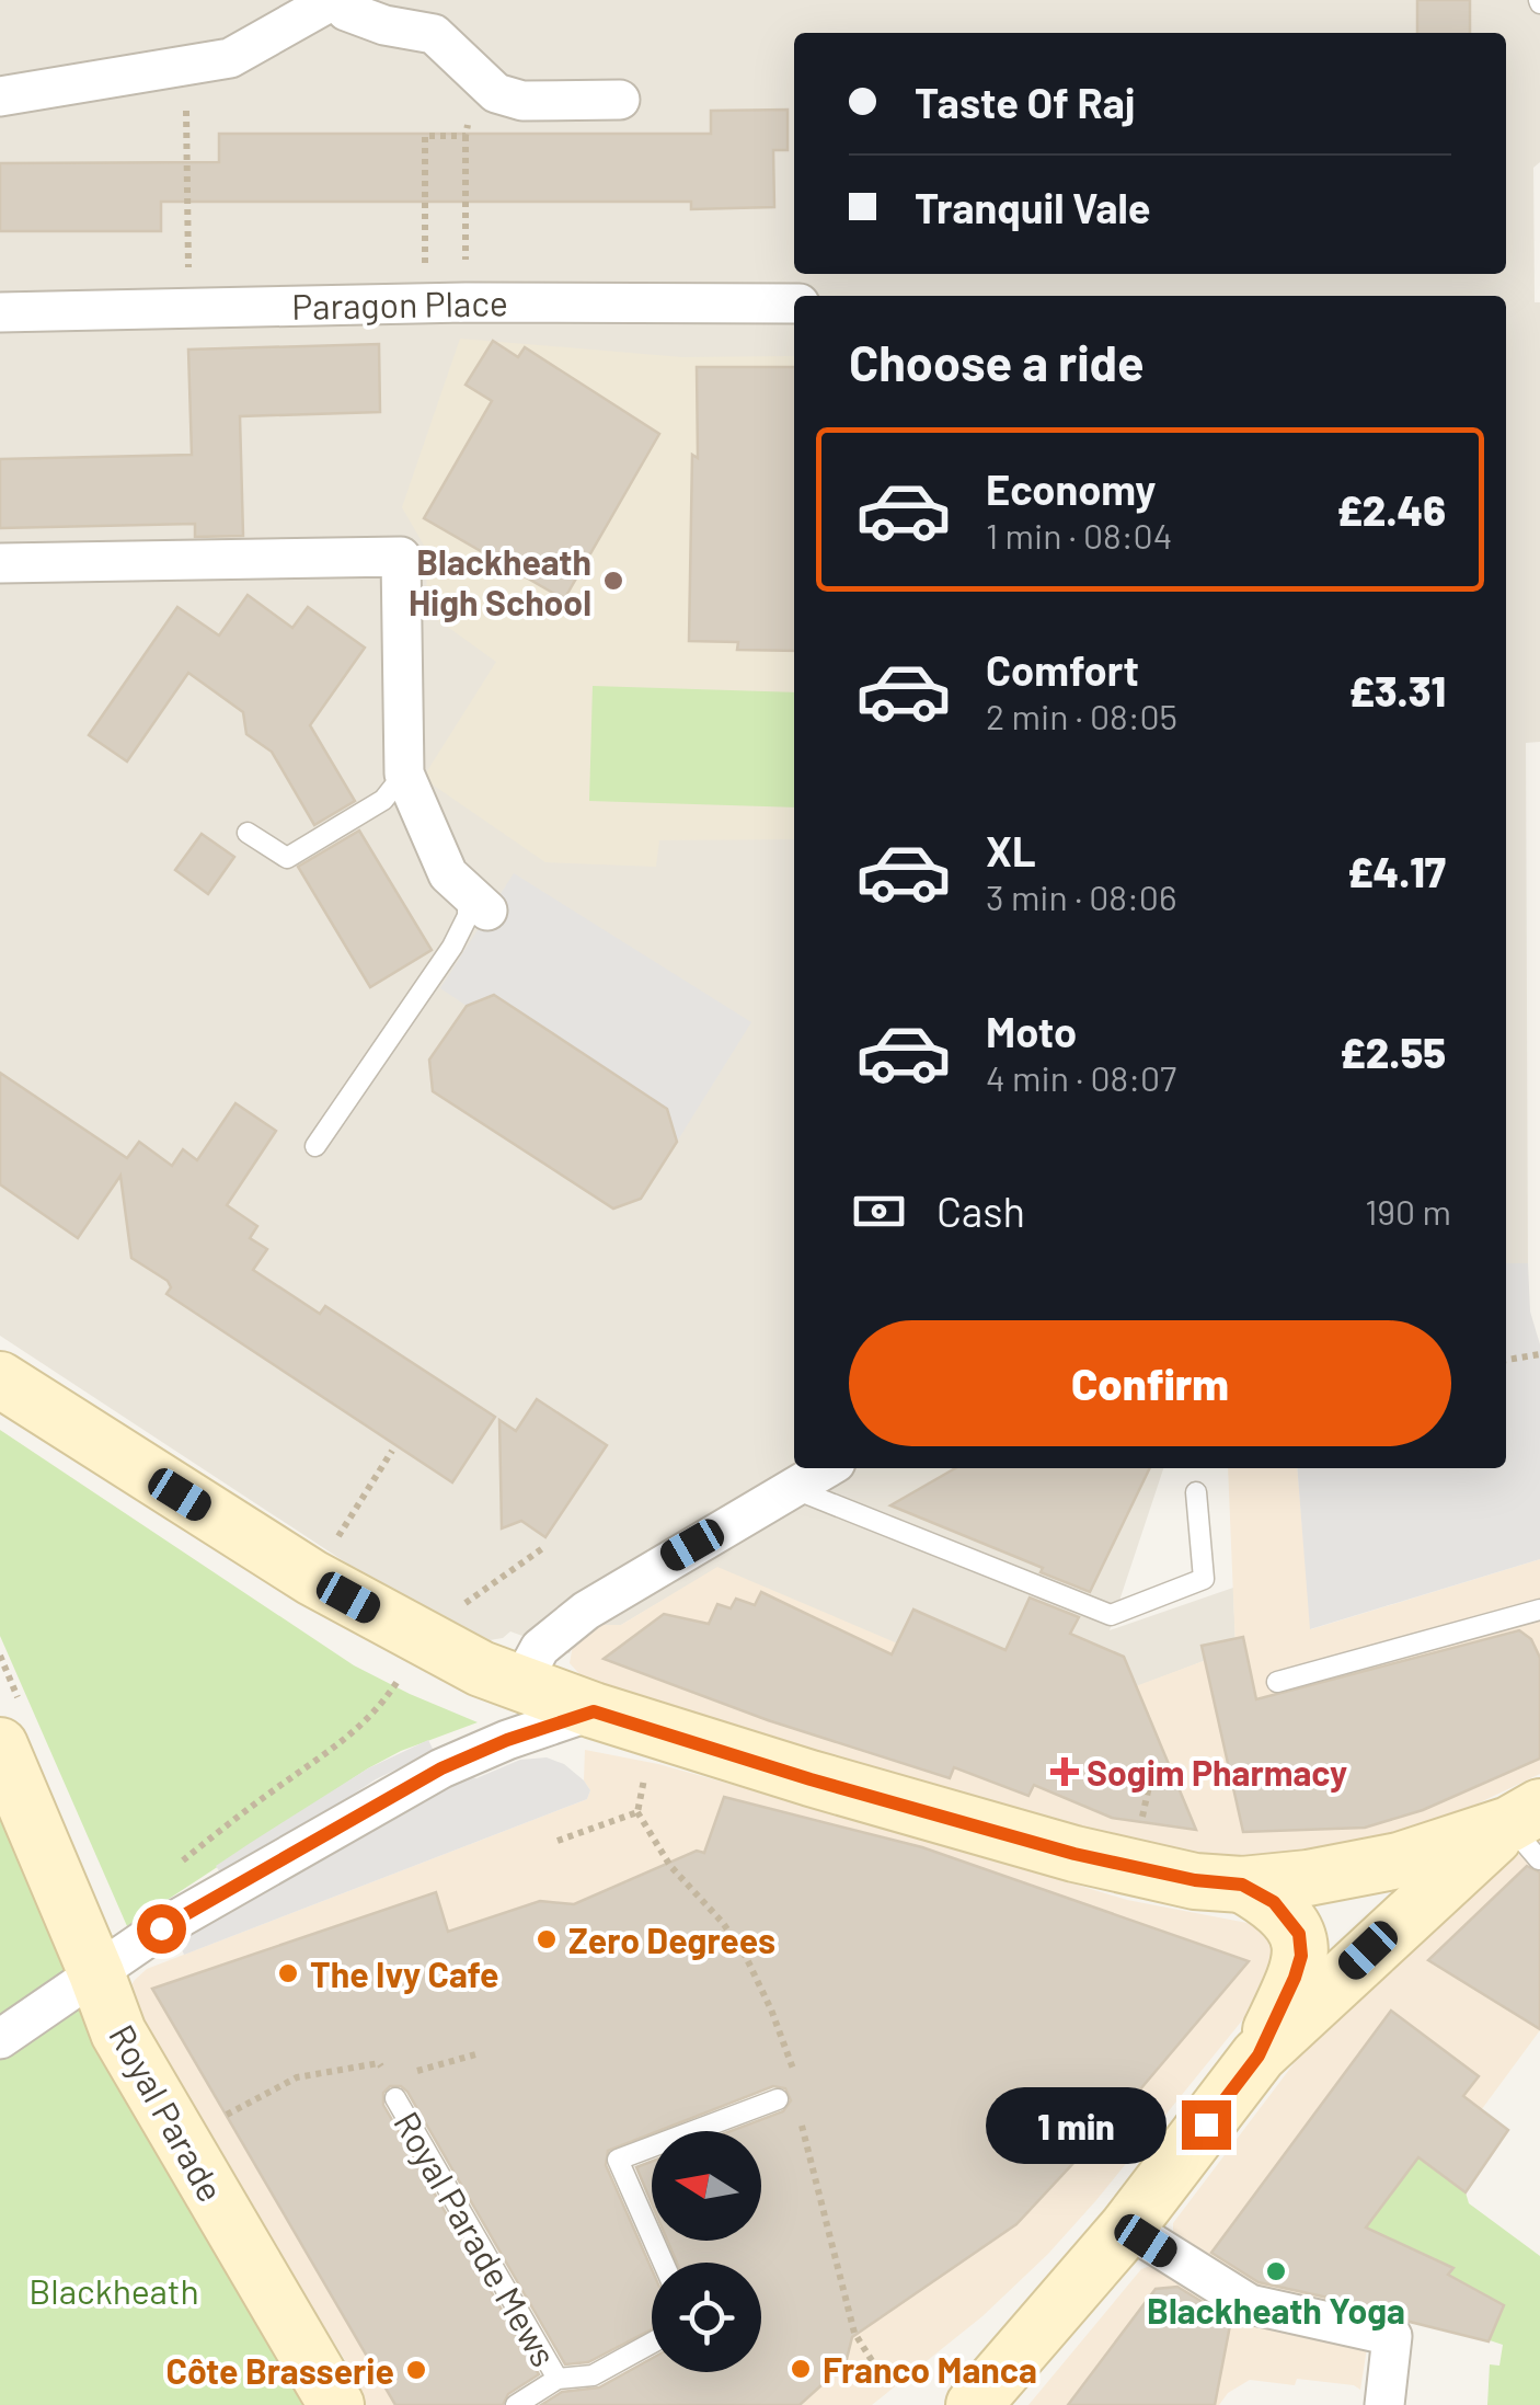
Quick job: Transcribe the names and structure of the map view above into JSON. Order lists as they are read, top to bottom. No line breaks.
{"streets":{"main road":["Royal Parade"],"street":["Paragon Place"],"lane":["Royal Parade Mews"]},"parks":["Blackheath"],"places":{"other":["Blackheath High School","Zero Degrees","The Ivy Cafe","Blackheath Yoga","Franco Manca","Côte Brasserie"],"health":["Sogim Pharmacy"]},"north":"left","page":{"banner":["Taste Of Raj","Tranquil Vale"],"heading":"Choose a ride","list":[{"name":"Economy","note":"1 min · 08:04","value":"£2.46"},{"name":"Comfort","note":"2 min · 08:05","value":"£3.31"},{"name":"XL","note":"3 min · 08:06","value":"£4.17"},{"name":"Moto","note":"4 min · 08:07","value":"£2.55"}],"pay":["Cash","190 m"],"buttons":"Confirm","bubble":"1 min"}}
